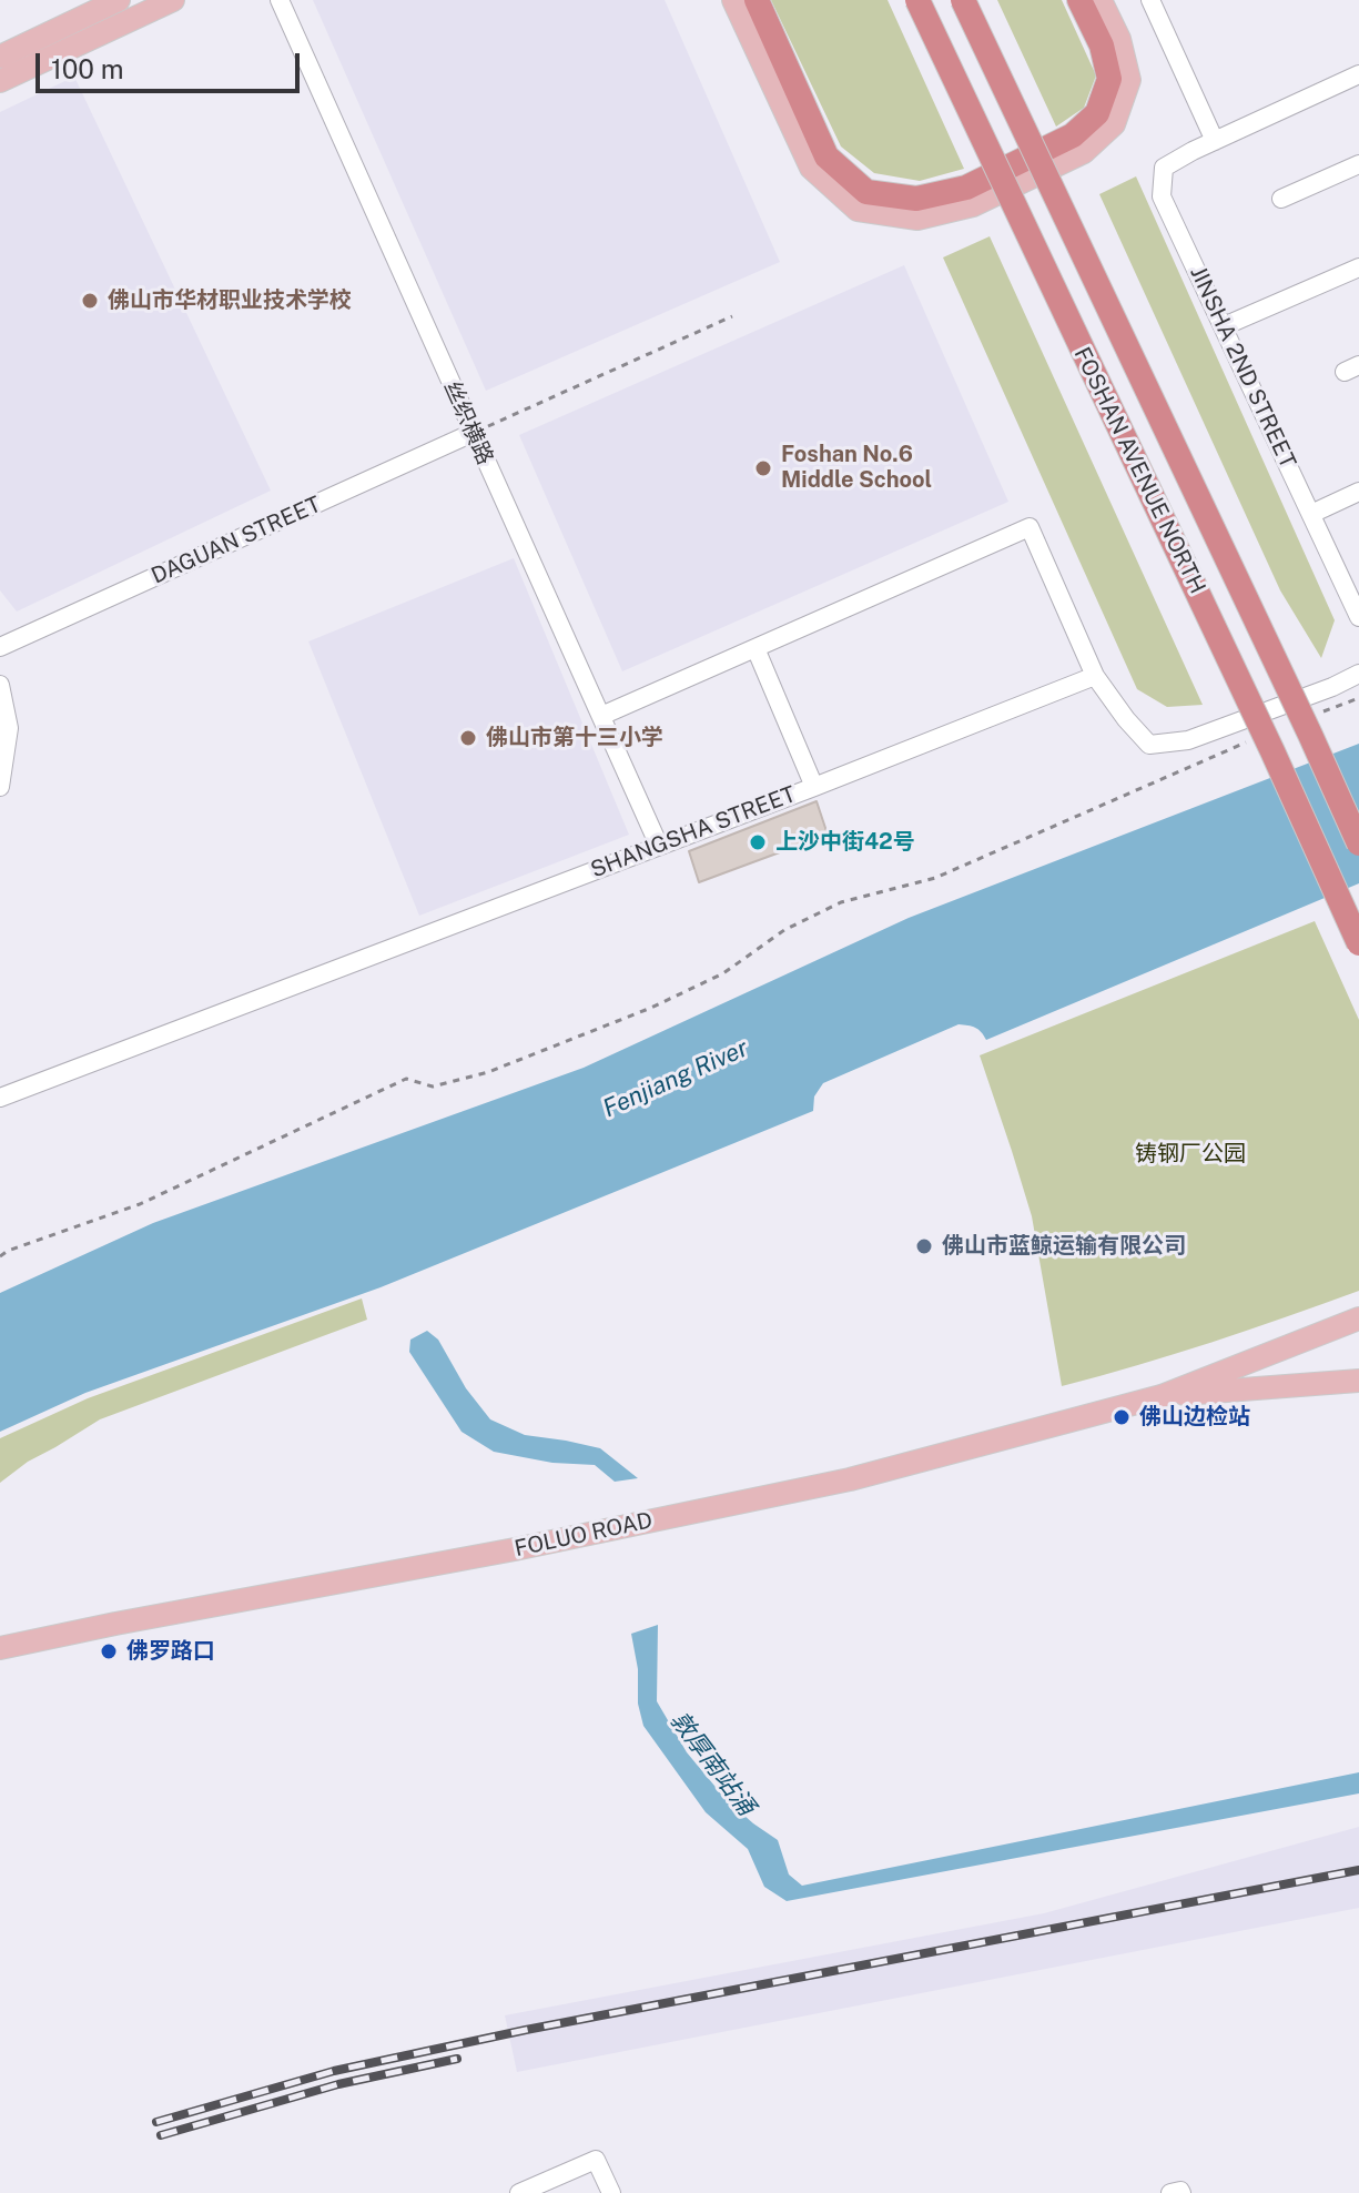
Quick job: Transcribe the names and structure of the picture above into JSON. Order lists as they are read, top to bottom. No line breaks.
{"streets":{"highway":["FOSHAN AVENUE NORTH"],"main road":["FOLUO ROAD"],"street":["JINSHA 2ND STREET","丝织横路","DAGUAN STREET","SHANGSHA STREET"]},"crossings":[["丝织横路","DAGUAN STREET"],["丝织横路","SHANGSHA STREET"]],"water":["Fenjiang River","敦厚南站涌"],"parks":["铸钢厂公园"],"places":["佛山市华材职业技术学校","Foshan No.6 Middle School","佛山市第十三小学","上沙中街42号","佛山市蓝鲸运输有限公司","佛山边检站","佛罗路口"],"scale_bar":"100 m"}
